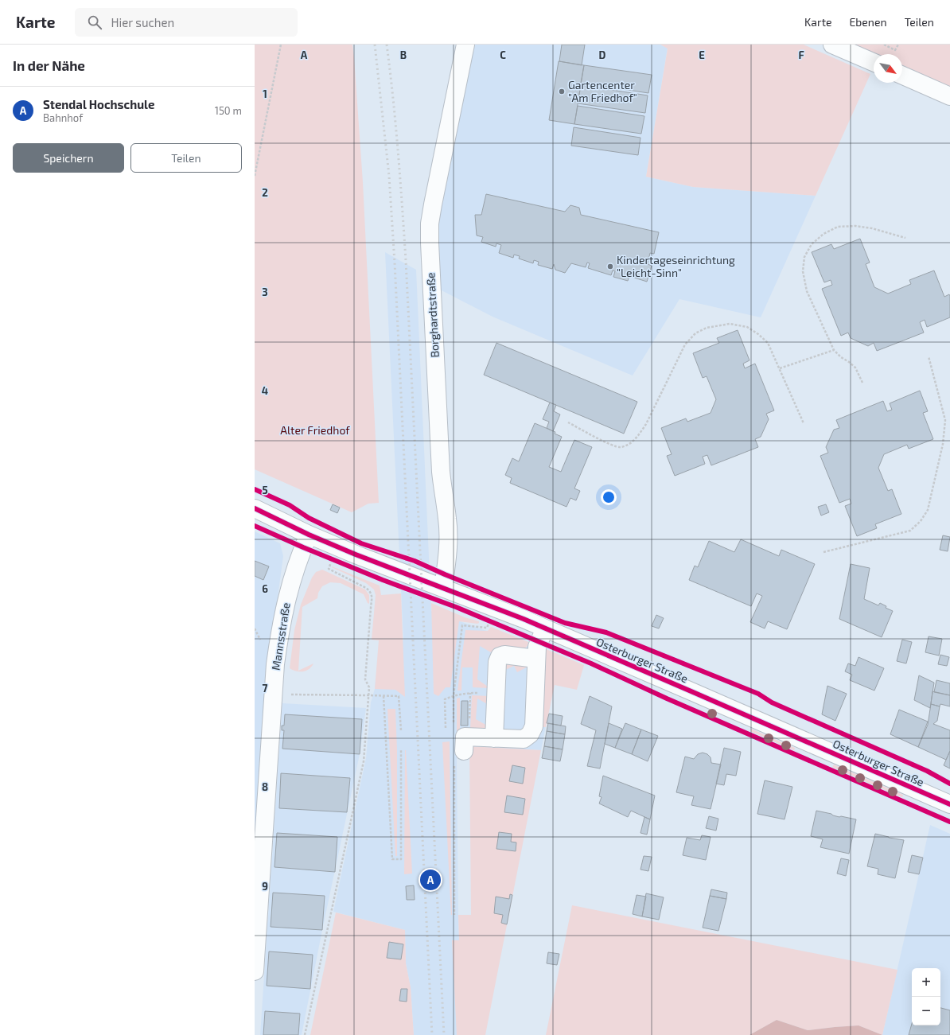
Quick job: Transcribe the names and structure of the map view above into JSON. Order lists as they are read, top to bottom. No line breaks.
{"streets":{"street":["Borghardtstraße","Mannsstraße","Osterburger Straße"]},"crossings":[["Borghardtstraße","Osterburger Straße"],["Mannsstraße","Osterburger Straße"]],"parks":["Alter Friedhof"],"places":["Gartencenter \"Am Friedhof\"","Kindertageseinrichtung \"Leicht-Sinn\""],"north":"bottom right","page":{"header":"Karte","search":"Hier suchen","nav":["Karte","Ebenen","Teilen"],"heading":"In der Nähe","list":[{"mark":"A","name":"Stendal Hochschule","note":"Bahnhof","value":"150 m"}],"buttons":["Speichern","Teilen"],"pins":"A","map_buttons":["+","−"]},"grid":{"columns":["A","B","C","D","E","F"],"rows":["1","2","3","4","5","6","7","8","9"]}}
